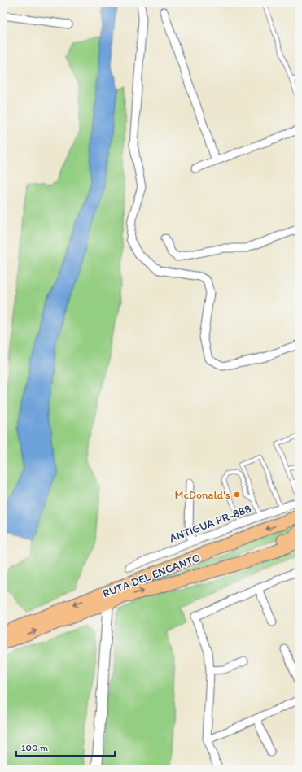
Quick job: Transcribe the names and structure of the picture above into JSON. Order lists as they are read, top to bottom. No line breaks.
{"streets":{"main road":["RUTA DEL ENCANTO"],"street":["ANTIGUA PR-888"]},"places":["McDonald's"],"scale_bar":"100 m"}
